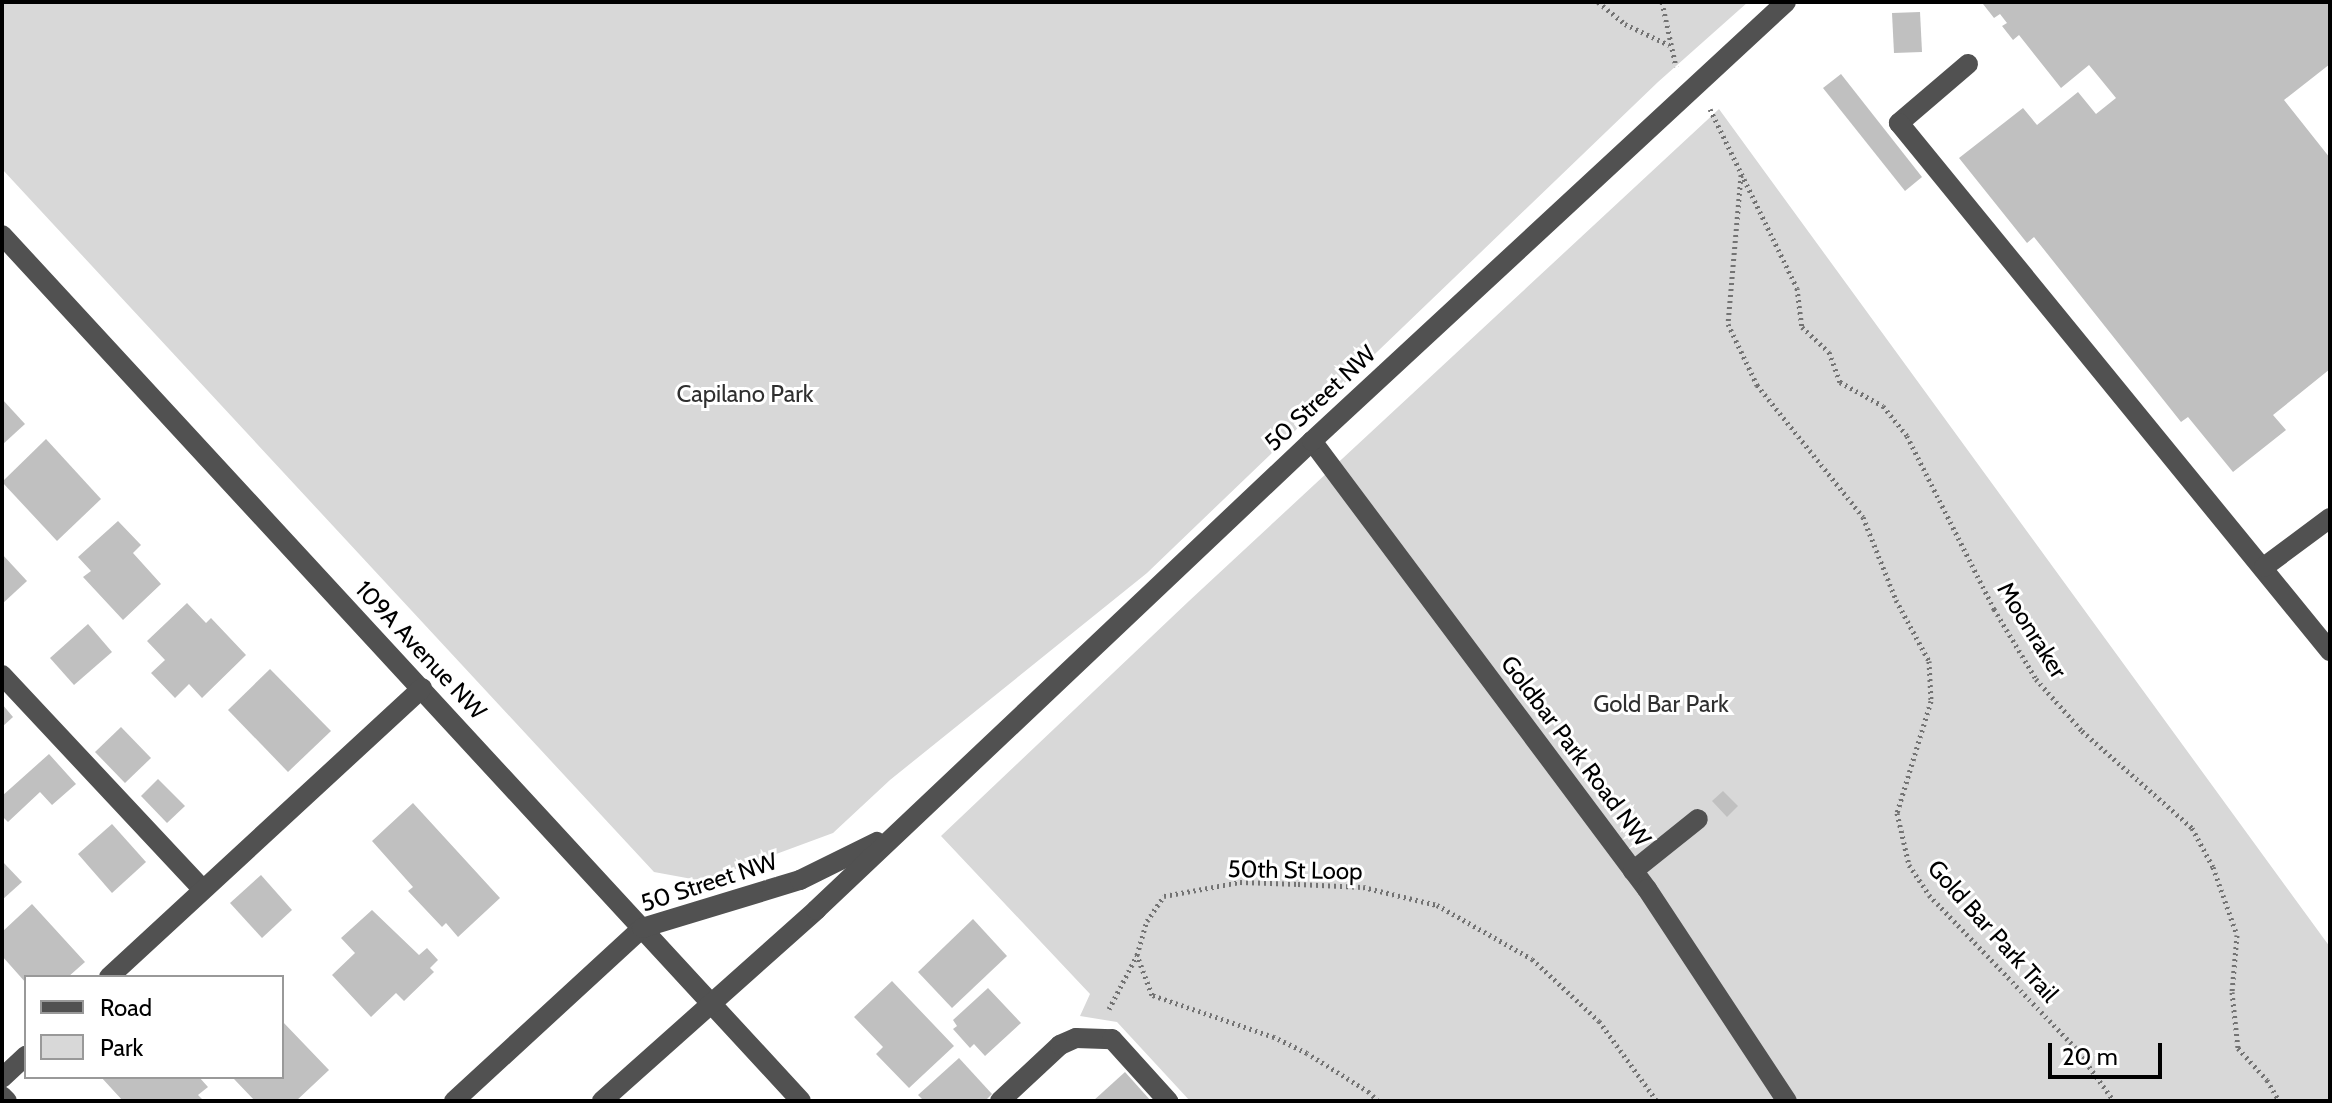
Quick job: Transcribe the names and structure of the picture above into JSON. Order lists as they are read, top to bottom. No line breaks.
{"streets":{"street":["50 Street NW","109A Avenue NW","Goldbar Park Road NW"],"path":["Moonraker","50th St Loop","Gold Bar Park Trail"]},"crossings":[["50 Street NW","109A Avenue NW"],["50 Street NW","Goldbar Park Road NW"],["Moonraker","Gold Bar Park Trail"]],"parks":["Capilano Park","Gold Bar Park"],"legend":["Road","Park"],"scale_bar":"20 m"}
